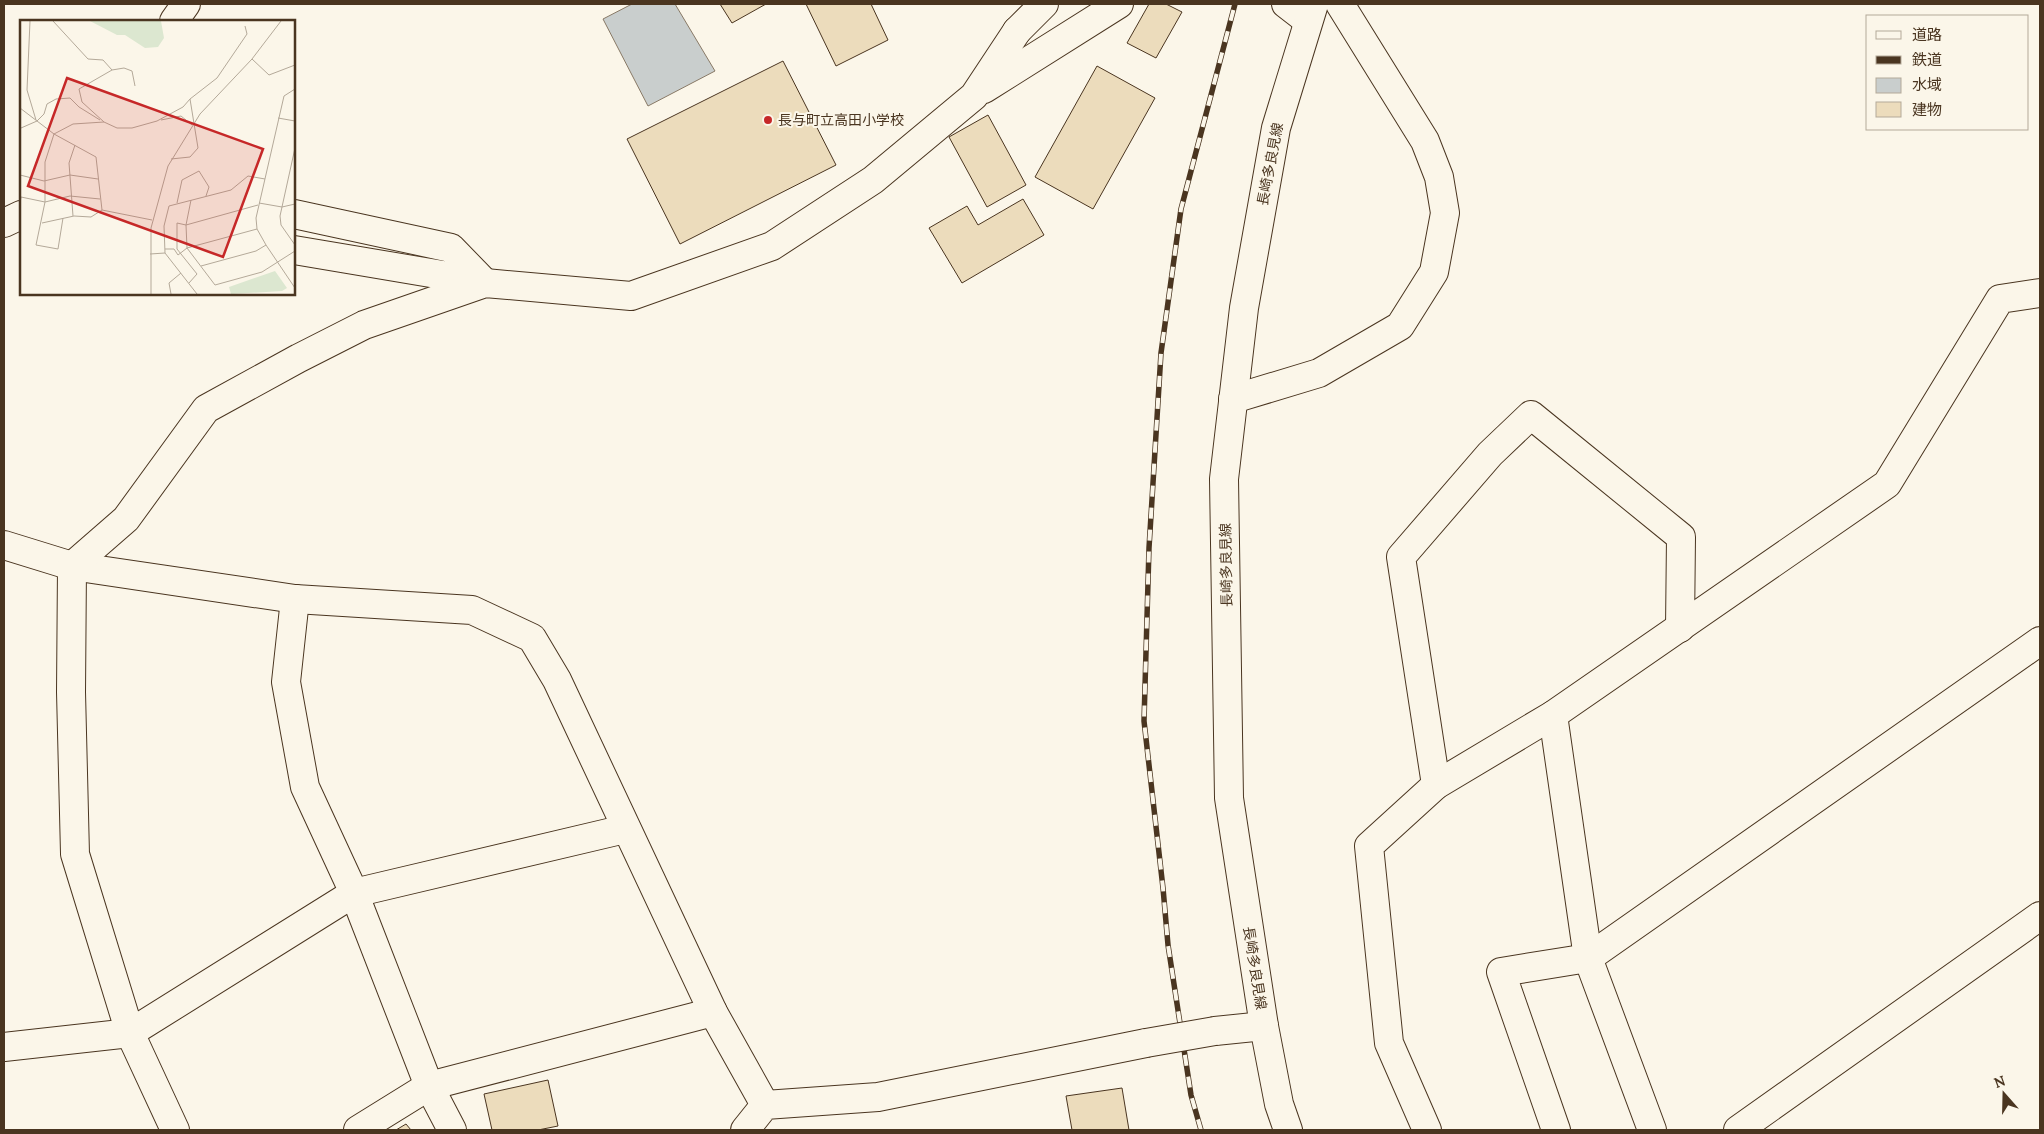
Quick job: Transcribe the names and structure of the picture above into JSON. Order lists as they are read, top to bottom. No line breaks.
{"streets":{"street":["長崎多良見線"]},"places":["長与町立高田小学校"],"legend":["道路","鉄道","水域","建物"],"north":"top"}
